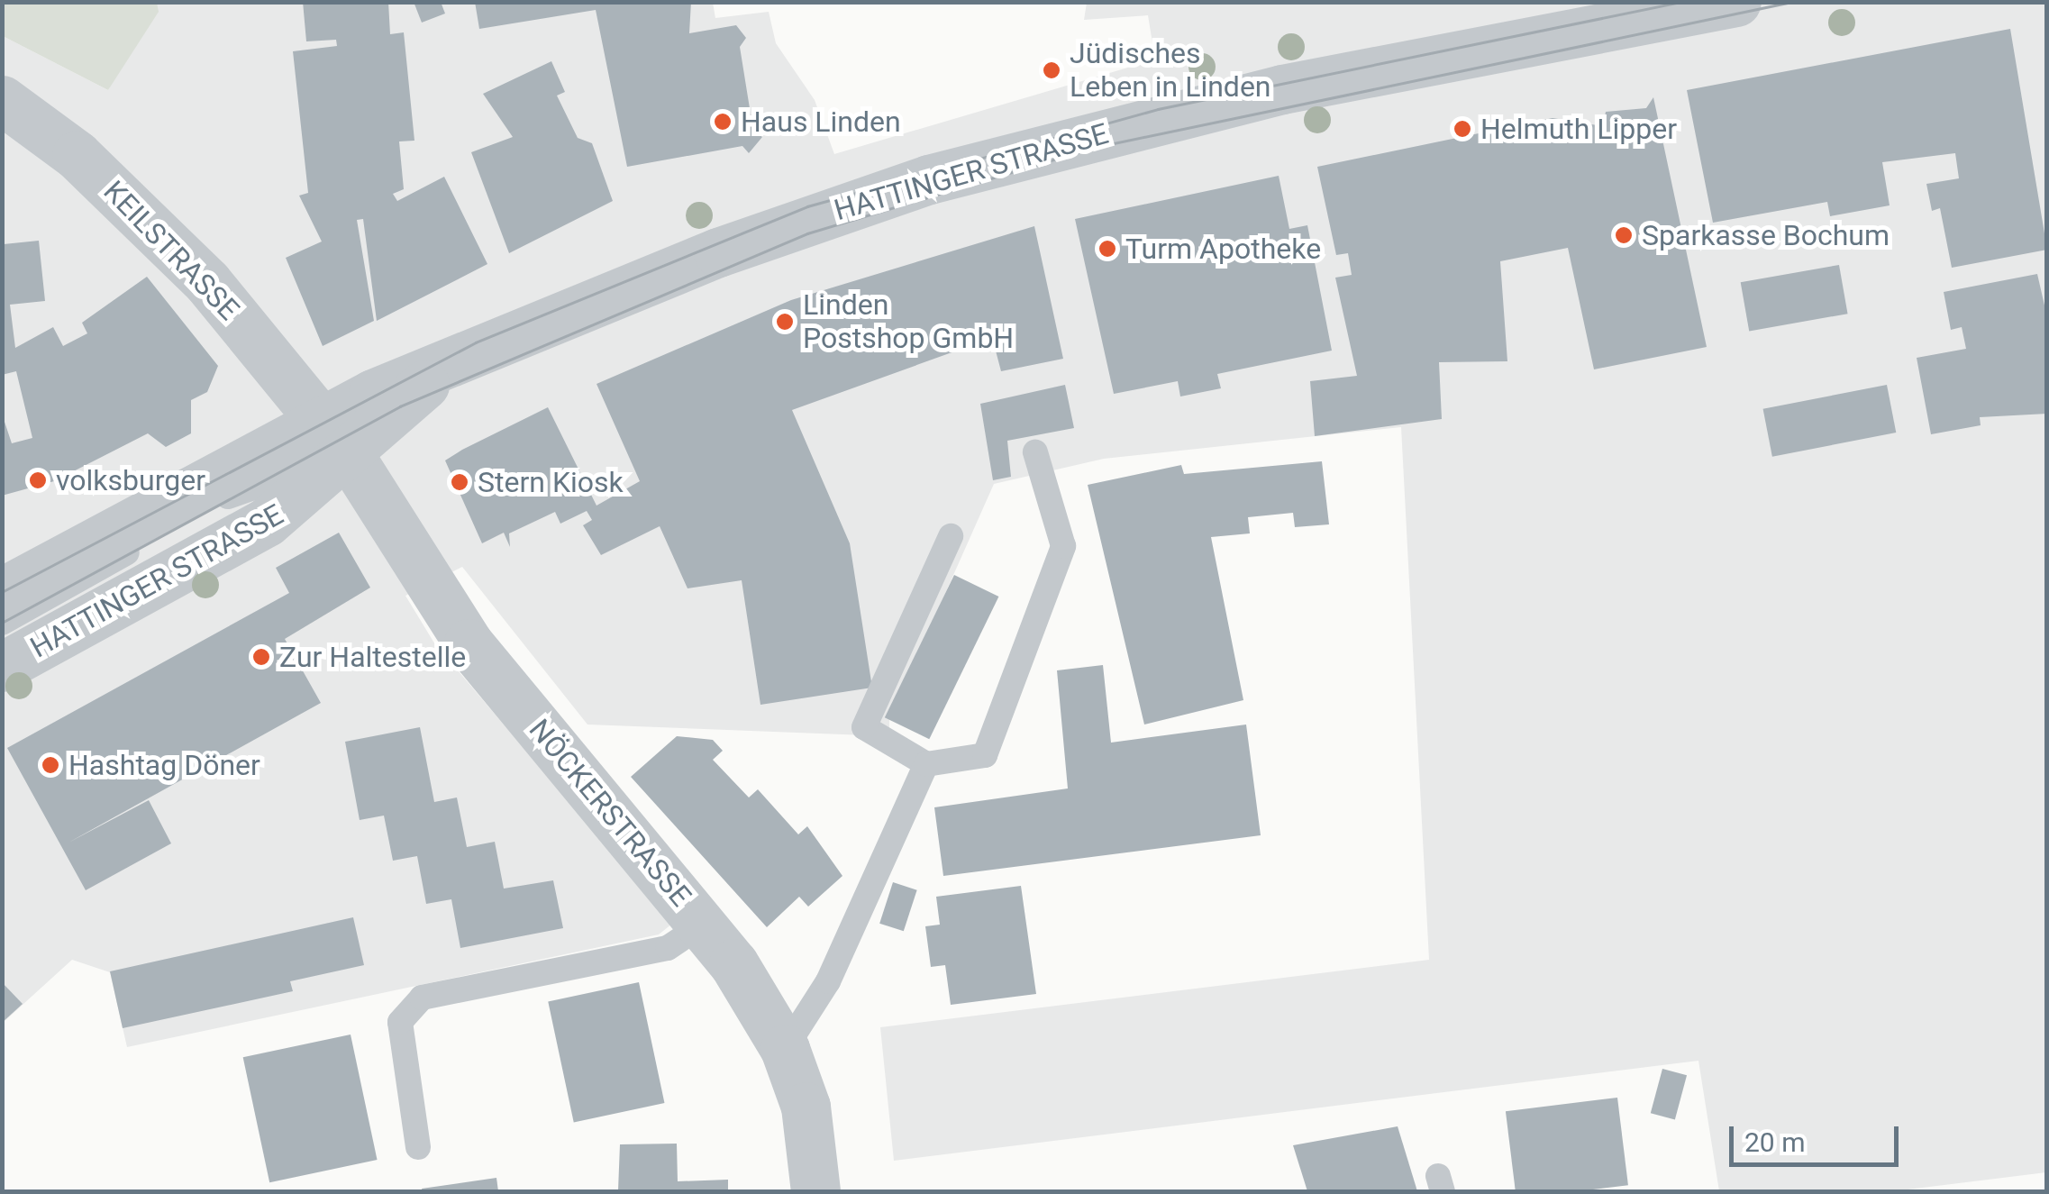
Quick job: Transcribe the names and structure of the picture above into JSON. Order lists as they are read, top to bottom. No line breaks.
{"streets":{"street":["HATTINGER STRASSE","KEILSTRASSE","NÖCKERSTRASSE"]},"crossings":[["HATTINGER STRASSE","KEILSTRASSE"],["HATTINGER STRASSE","NÖCKERSTRASSE"],["KEILSTRASSE","NÖCKERSTRASSE"]],"places":["Jüdisches Leben in Linden","Haus Linden","Helmuth Lipper","Sparkasse Bochum","Turm Apotheke","Linden Postshop GmbH","volksburger","Stern Kiosk","Zur Haltestelle","Hashtag Döner"],"scale_bar":"20 m"}
